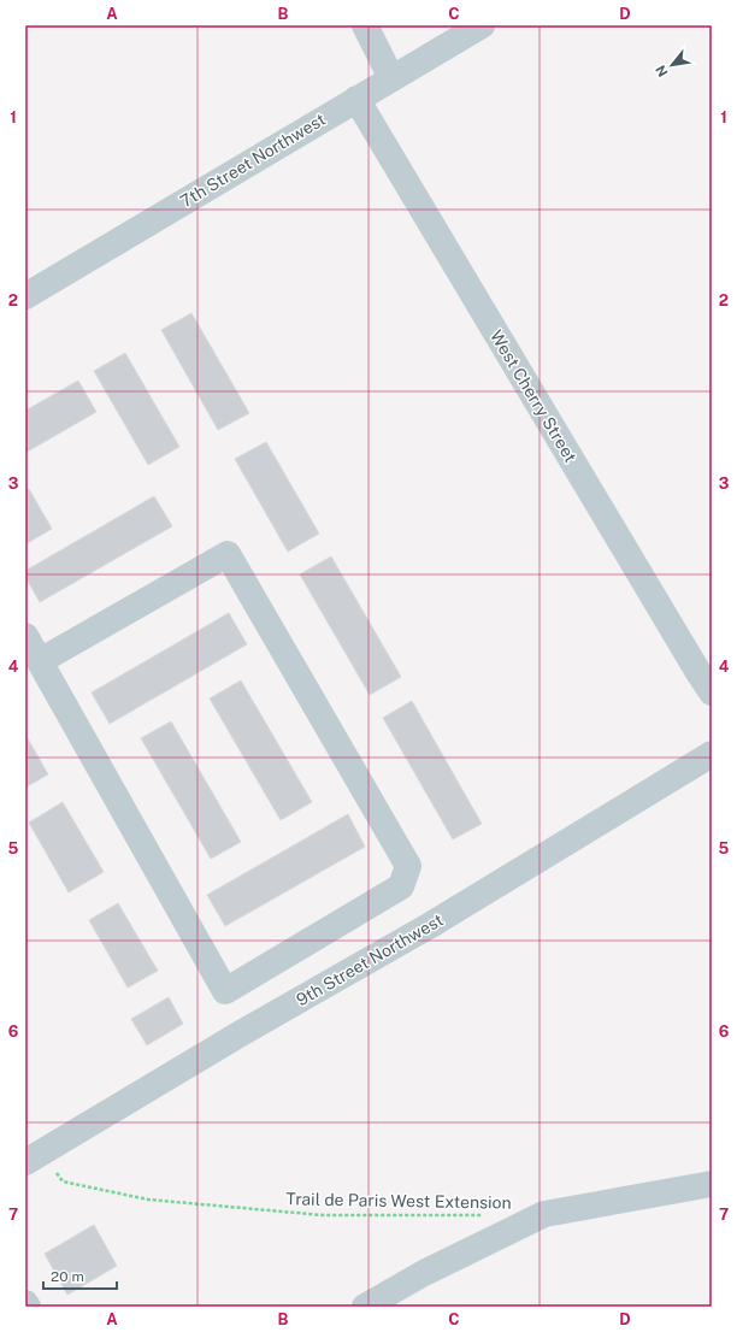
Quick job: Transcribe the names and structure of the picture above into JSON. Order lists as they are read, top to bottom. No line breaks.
{"streets":{"street":["7th Street Northwest","West Cherry Street","9th Street Northwest"],"path":["Trail de Paris West Extension"]},"crossings":[["7th Street Northwest","West Cherry Street"],["9th Street Northwest","Trail de Paris West Extension"]],"scale_bar":"20 m","north":"bottom left","grid":{"columns":["A","B","C","D"],"rows":["1","2","3","4","5","6","7"]}}
